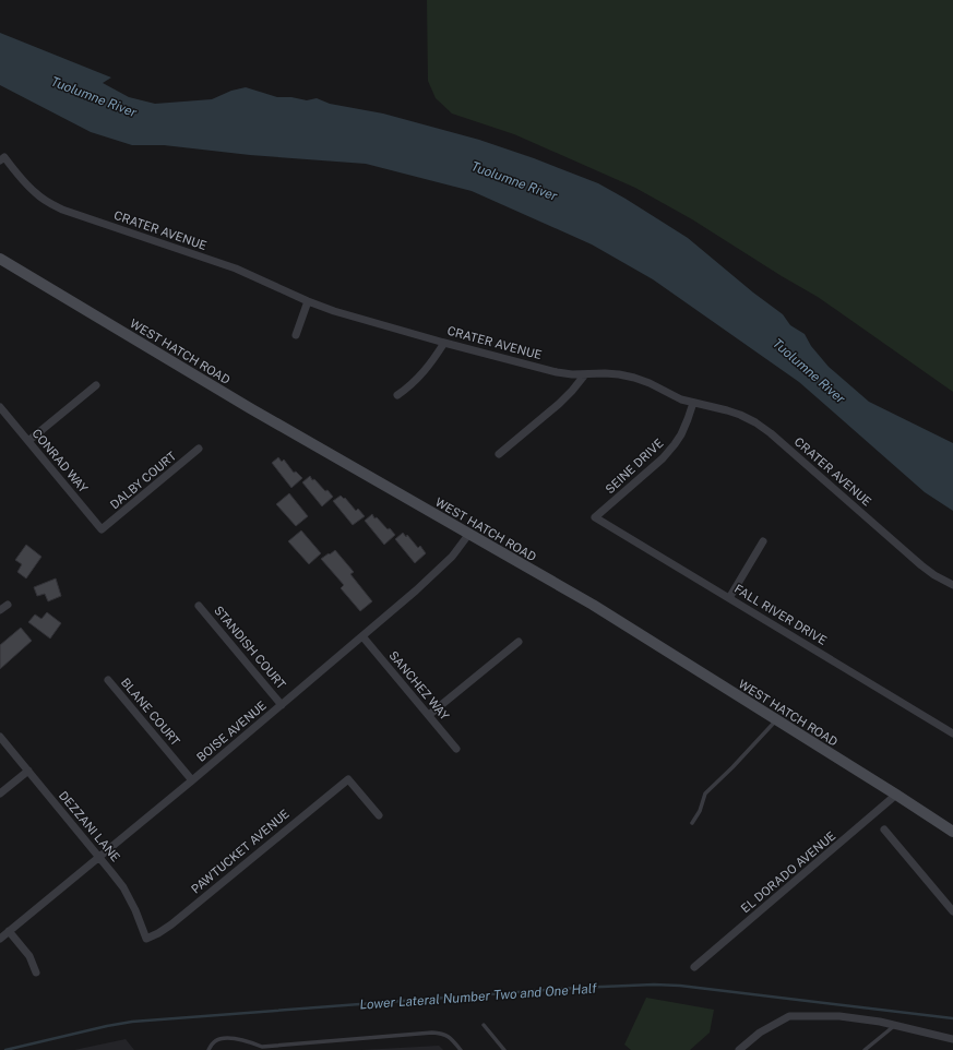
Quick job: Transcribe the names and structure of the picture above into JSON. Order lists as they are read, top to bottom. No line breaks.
{"streets":{"main road":["WEST HATCH ROAD"],"street":["CRATER AVENUE","CONRAD WAY","SEINE DRIVE","DALBY COURT","FALL RIVER DRIVE","STANDISH COURT","SANCHEZ WAY","BLANE COURT","BOISE AVENUE","DEZZANI LANE","PAWTUCKET AVENUE","EL DORADO AVENUE"]},"crossings":[["CRATER AVENUE","SEINE DRIVE"],["WEST HATCH ROAD","BOISE AVENUE"],["WEST HATCH ROAD","EL DORADO AVENUE"],["CONRAD WAY","DALBY COURT"],["SEINE DRIVE","FALL RIVER DRIVE"],["STANDISH COURT","BOISE AVENUE"],["SANCHEZ WAY","BOISE AVENUE"],["BLANE COURT","BOISE AVENUE"],["BOISE AVENUE","DEZZANI LANE"],["DEZZANI LANE","PAWTUCKET AVENUE"]],"water":["Tuolumne River","Lower Lateral Number Two and One Half"]}
